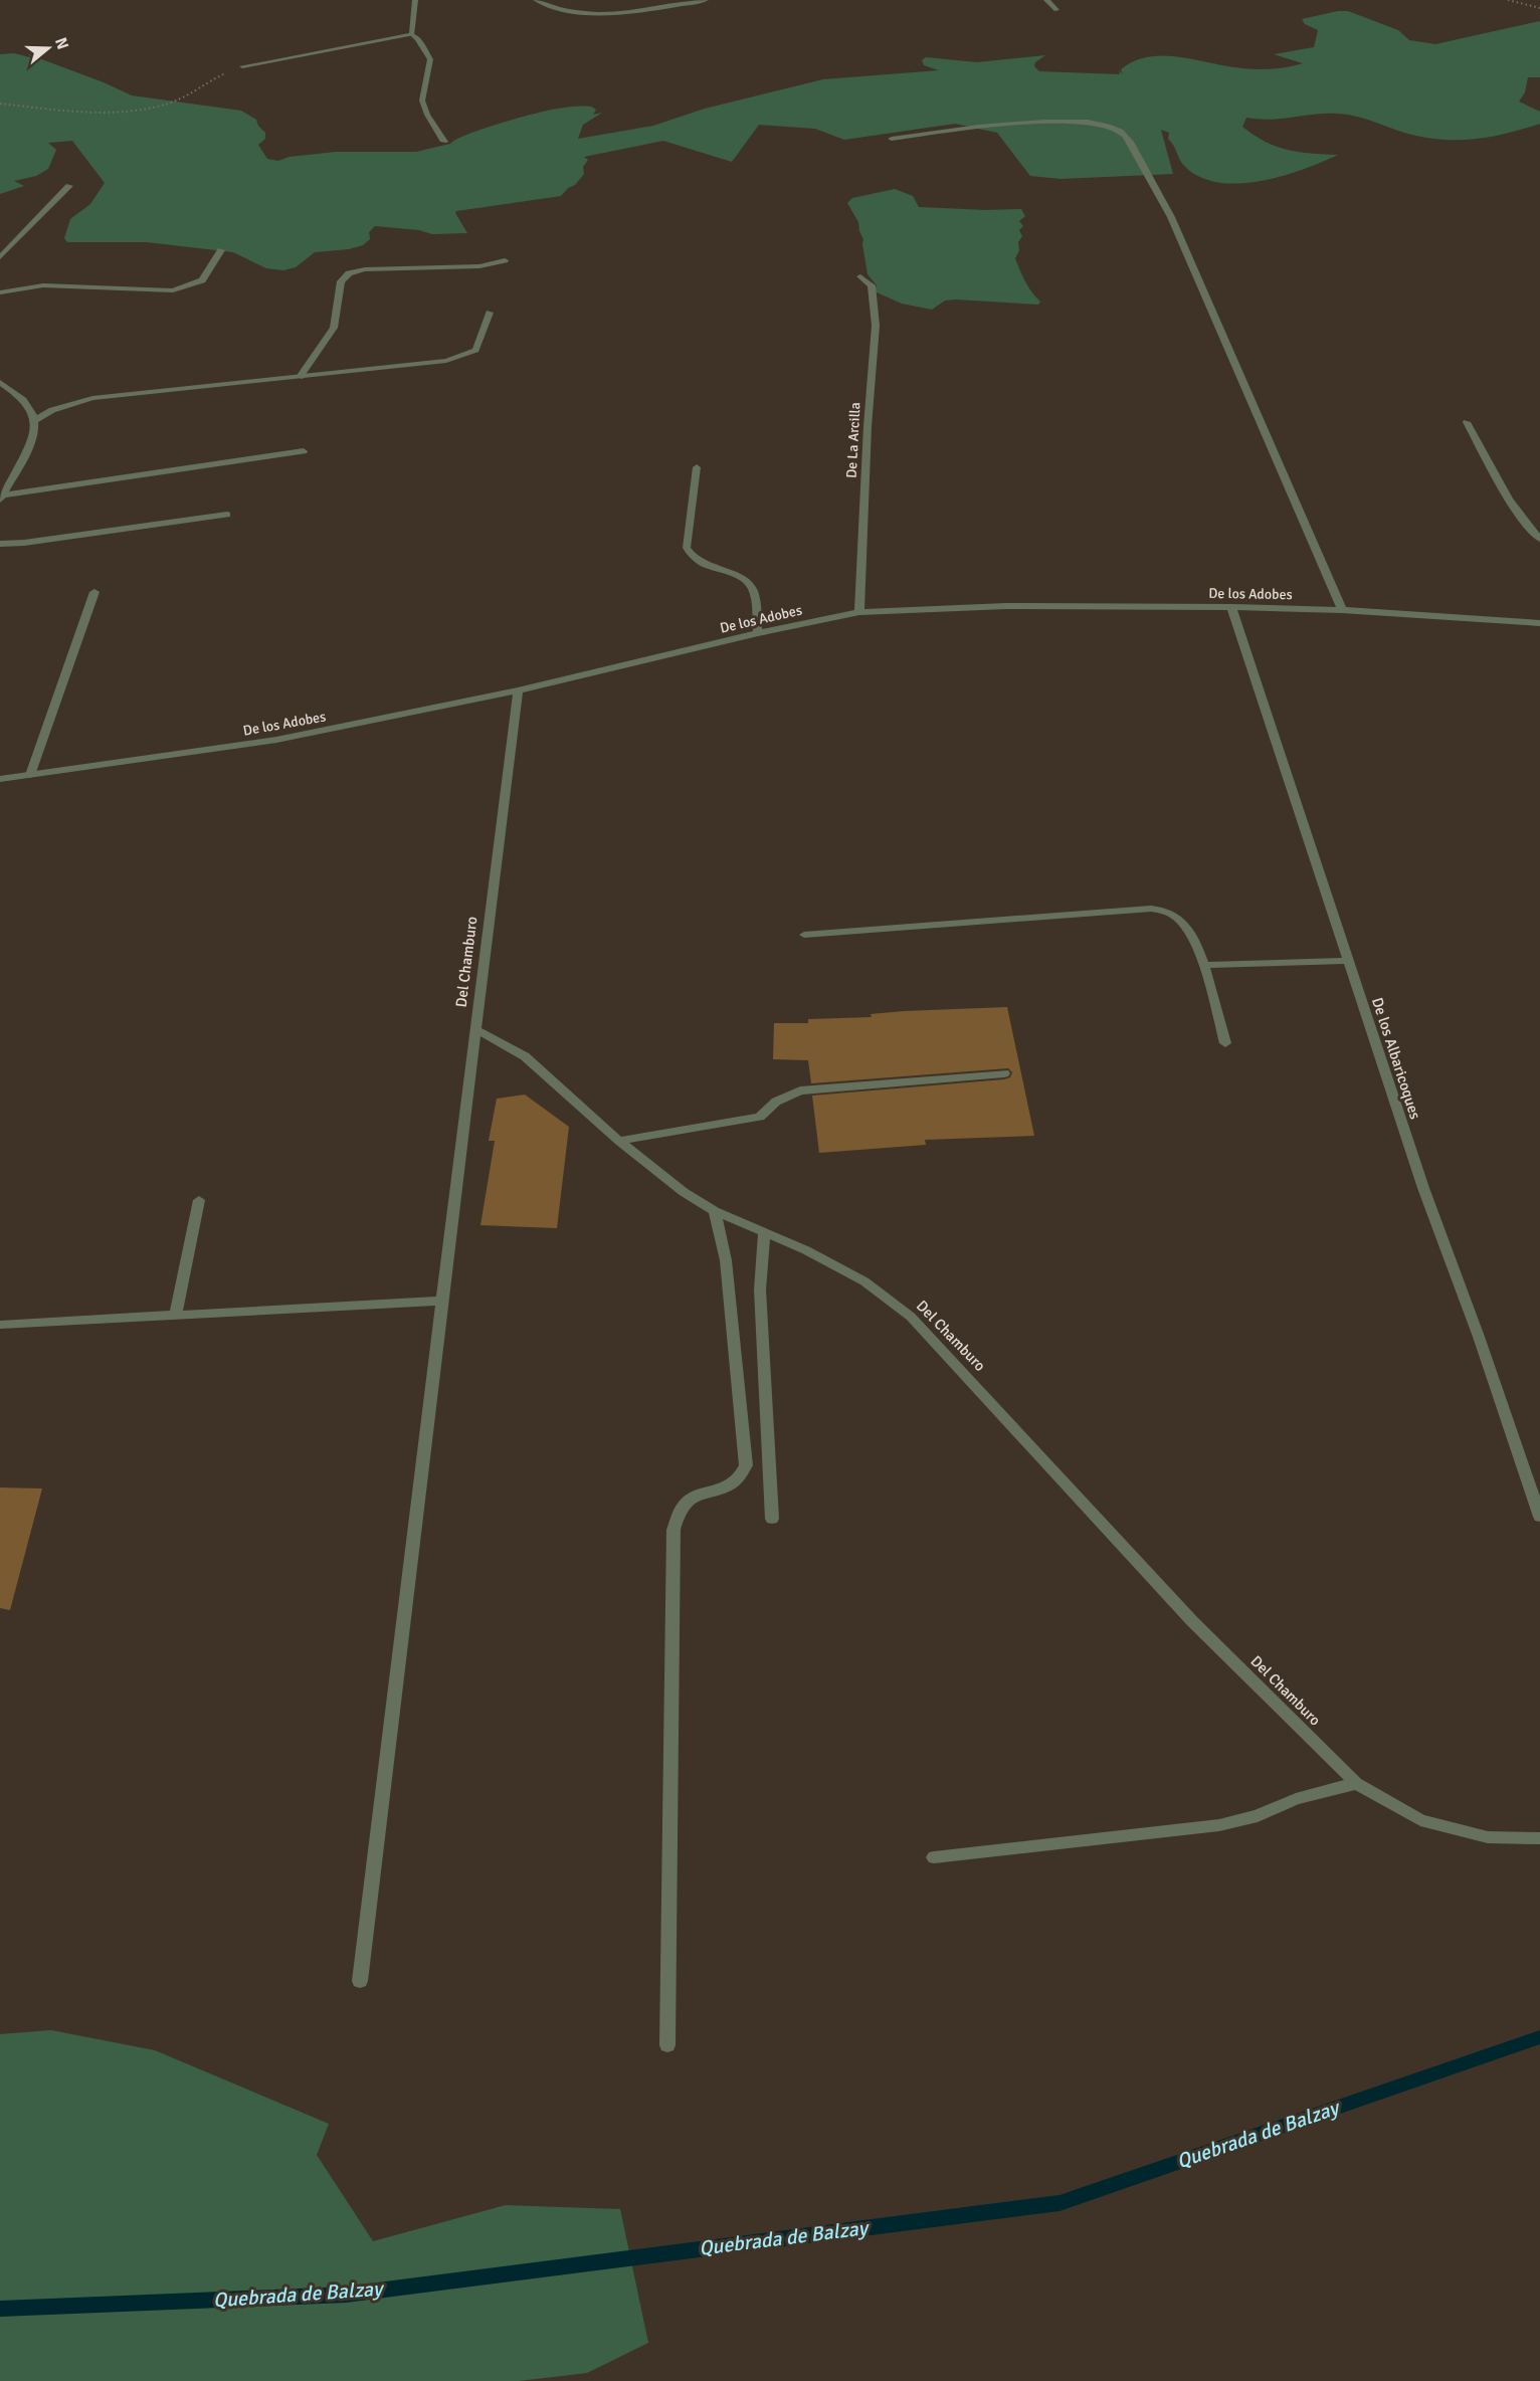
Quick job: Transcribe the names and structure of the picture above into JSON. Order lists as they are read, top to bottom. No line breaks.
{"streets":{"street":["De La Arcilla","De los Adobes","Del Chamburo","De los Albaricoques"]},"crossings":[["De La Arcilla","De los Adobes"],["De los Adobes","Del Chamburo"],["De los Adobes","De los Albaricoques"]],"water":["Quebrada de Balzay"],"north":"right"}
